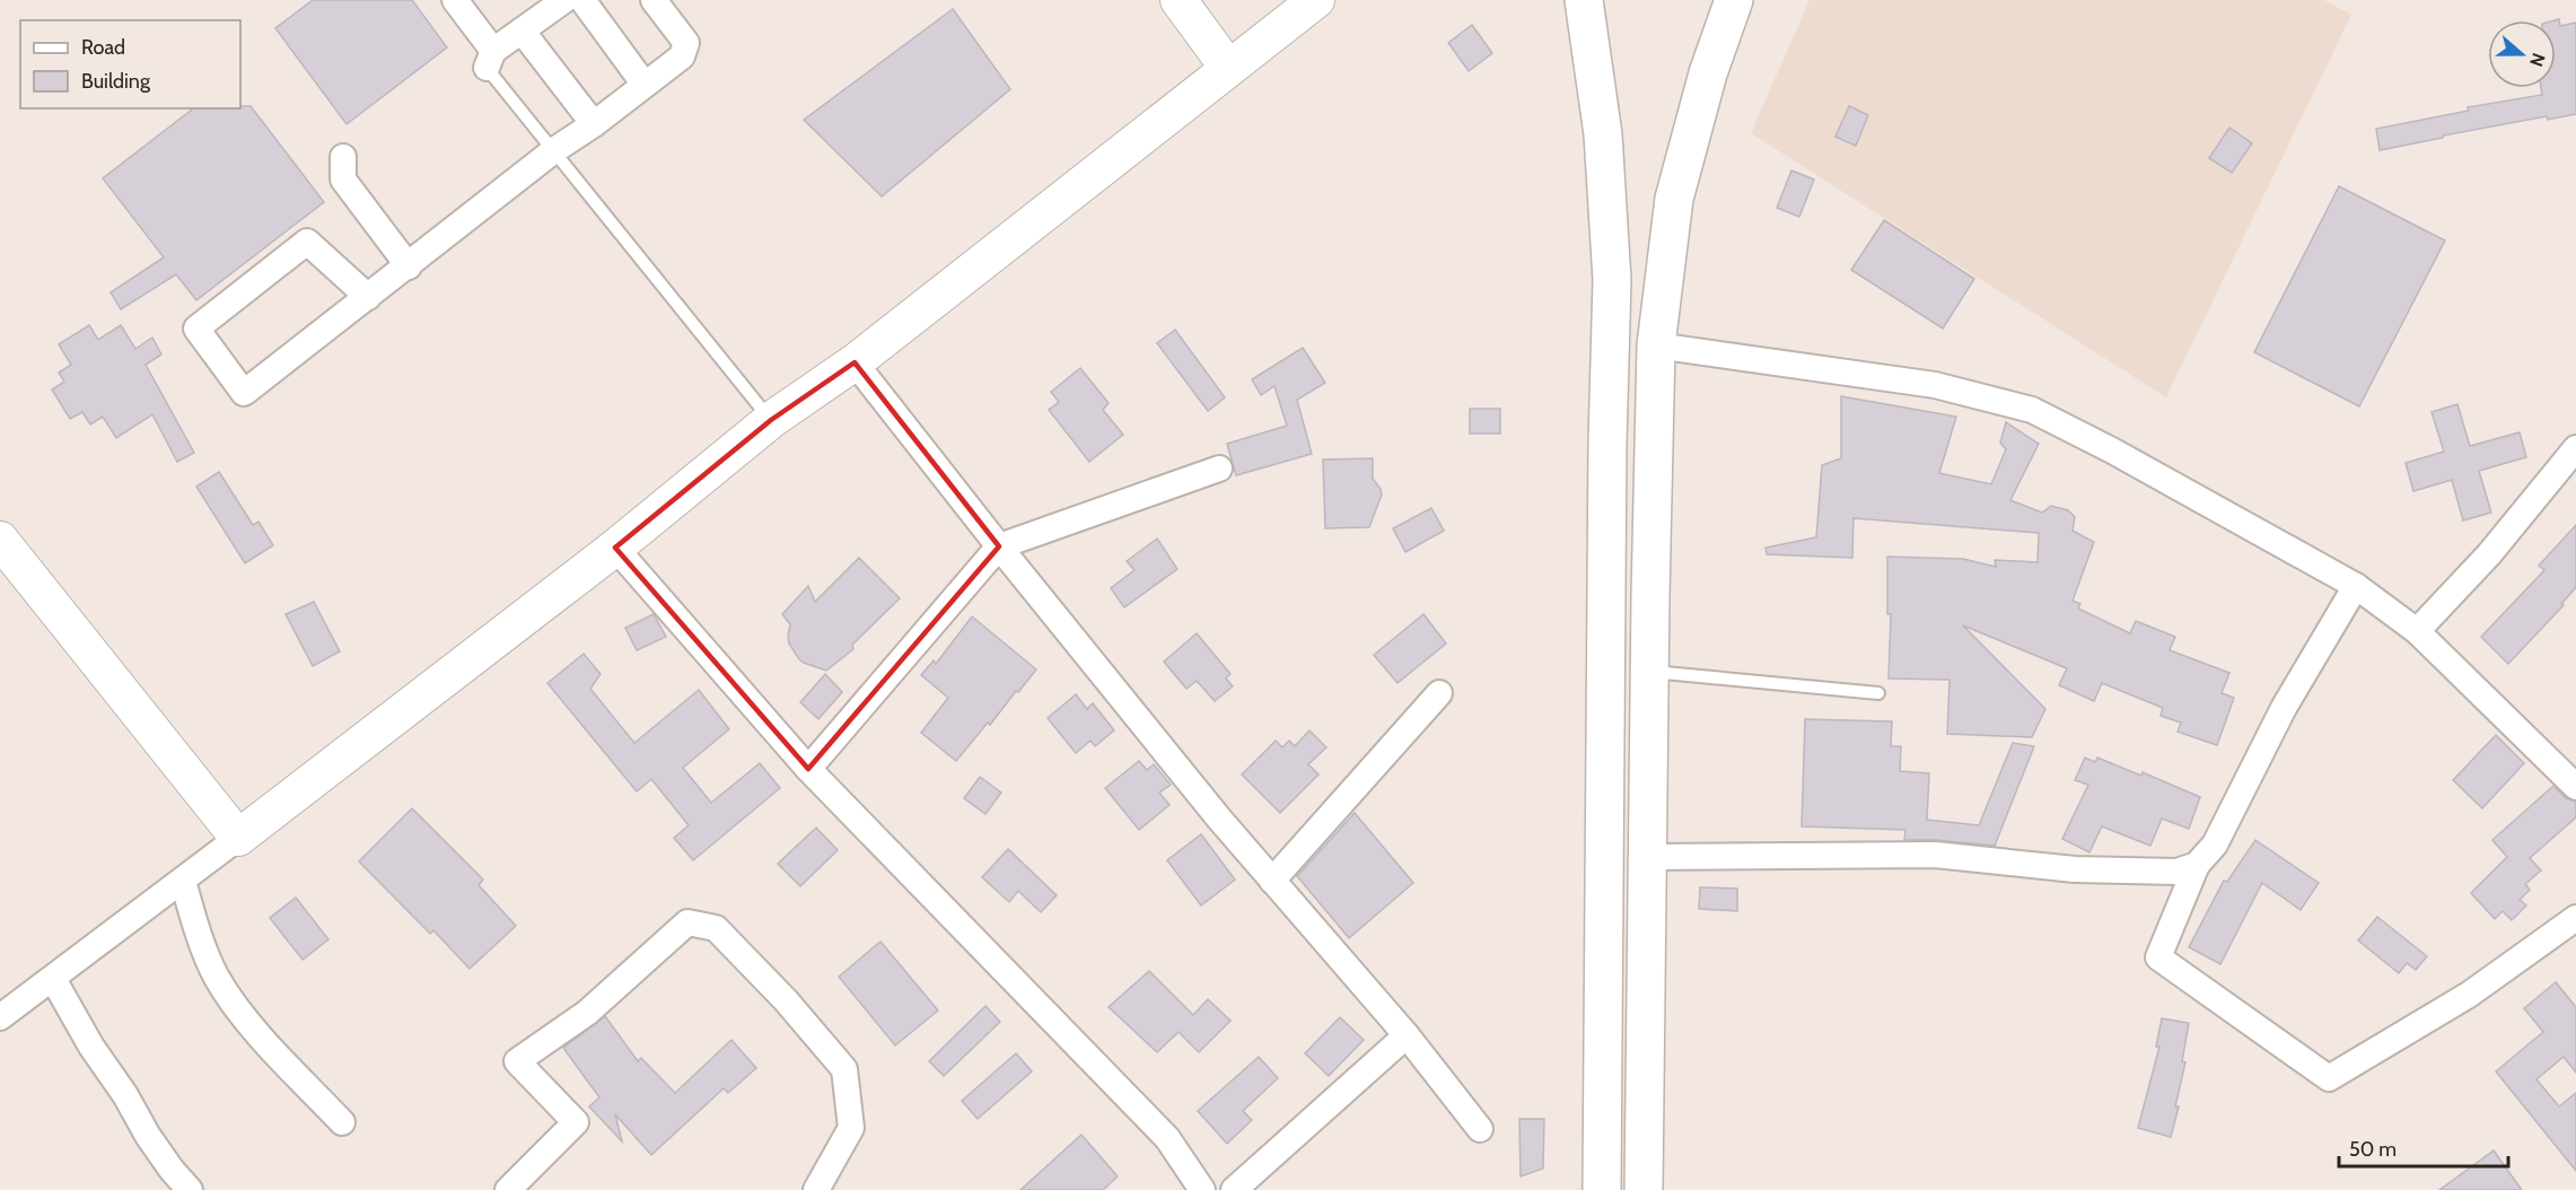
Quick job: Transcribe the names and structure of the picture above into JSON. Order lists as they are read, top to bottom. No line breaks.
{"legend":["Road","Building"],"scale_bar":"50 m","north":"right"}
